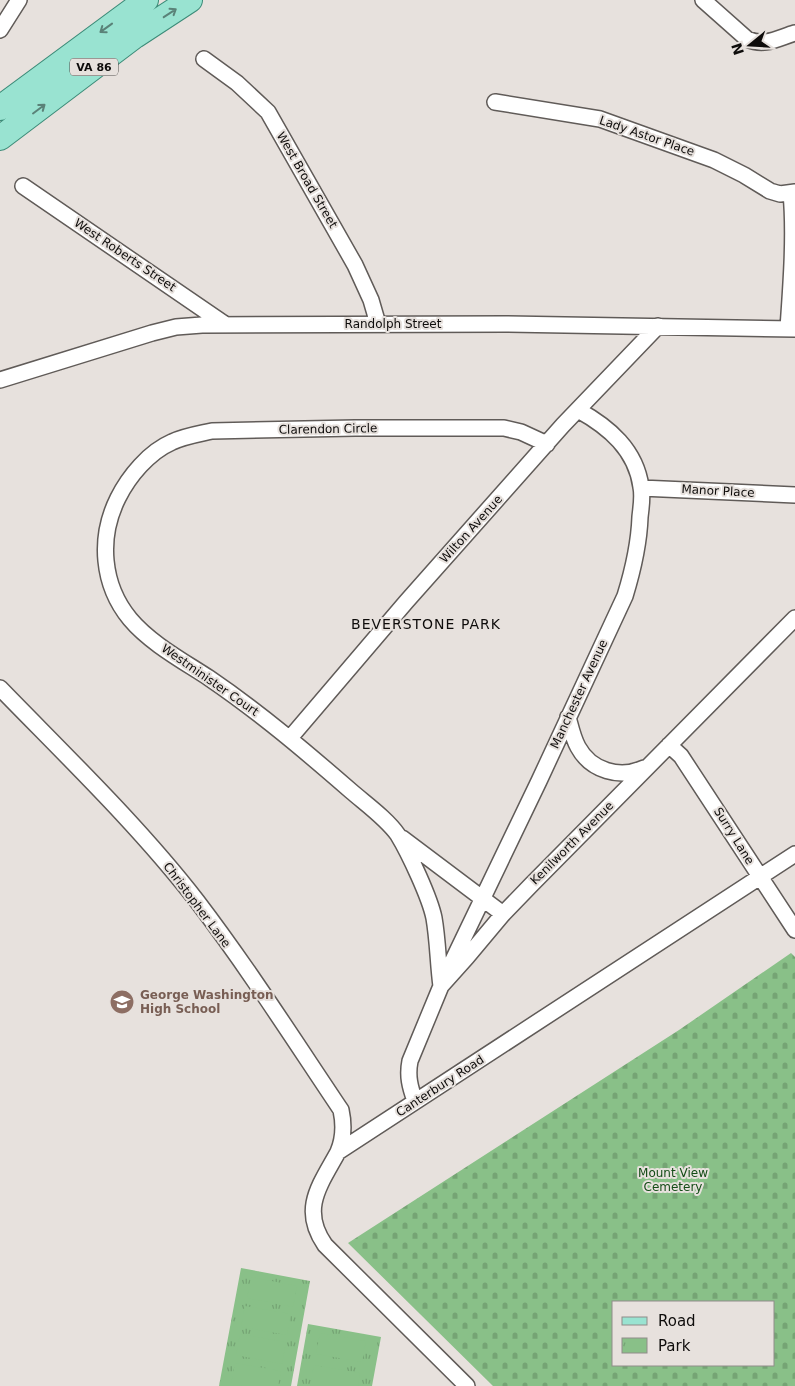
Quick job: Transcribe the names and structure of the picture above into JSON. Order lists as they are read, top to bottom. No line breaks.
{"streets":{"main road":["VA 86"],"street":["Lady Astor Place","West Broad Street","West Roberts Street","Randolph Street","Clarendon Circle","Manor Place","Wilton Avenue","Westminister Court","Manchester Avenue","Surry Lane","Kenilworth Avenue","Christopher Lane","Canterbury Road"]},"crossings":[["West Broad Street","Randolph Street"],["West Roberts Street","Randolph Street"],["Randolph Street","Wilton Avenue"],["Clarendon Circle","Wilton Avenue"],["Clarendon Circle","Westminister Court"],["Manor Place","Manchester Avenue"],["Wilton Avenue","Westminister Court"],["Wilton Avenue","Manchester Avenue"],["Westminister Court","Manchester Avenue"],["Westminister Court","Kenilworth Avenue"],["Manchester Avenue","Kenilworth Avenue"],["Surry Lane","Kenilworth Avenue"],["Surry Lane","Canterbury Road"],["Kenilworth Avenue","Canterbury Road"],["Christopher Lane","Canterbury Road"]],"districts":["BEVERSTONE PARK"],"parks":["Mount View Cemetery"],"places":{"school or university":["George Washington High School"]},"legend":["Road","Park"],"north":"left"}
